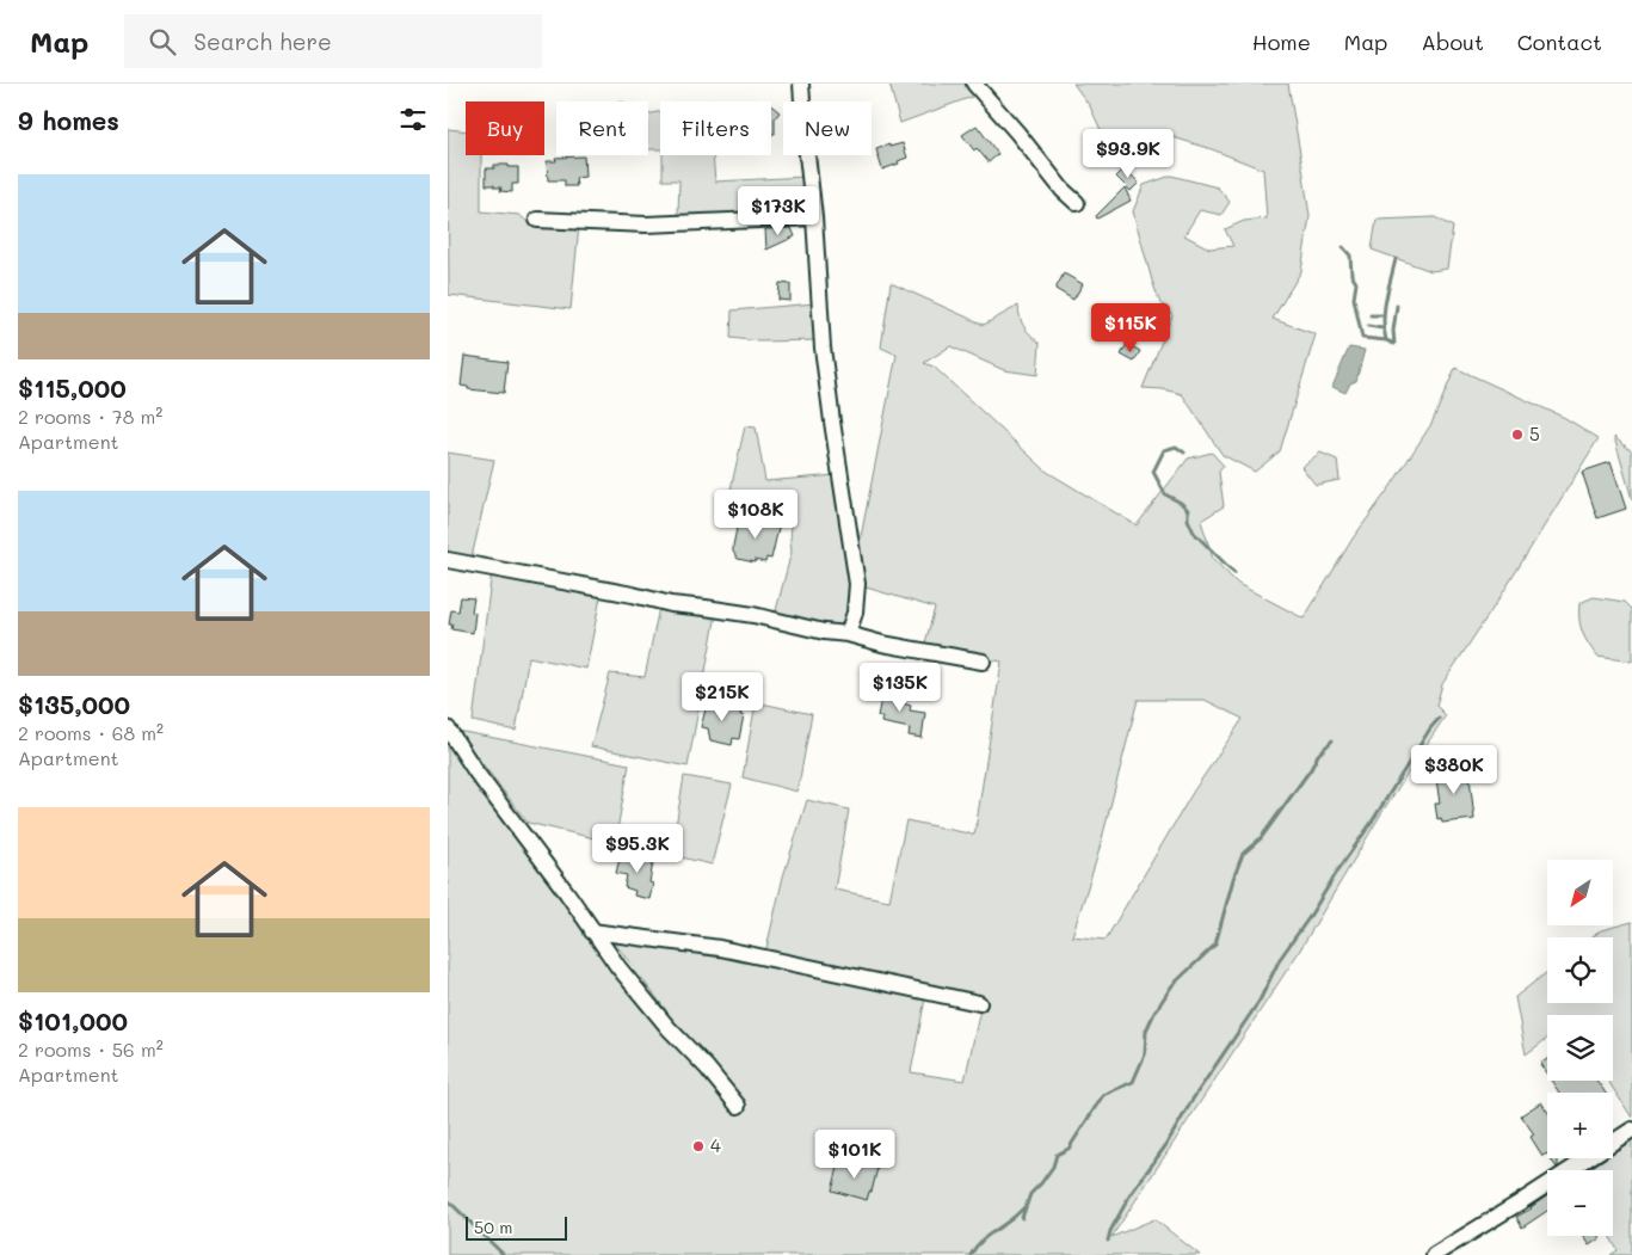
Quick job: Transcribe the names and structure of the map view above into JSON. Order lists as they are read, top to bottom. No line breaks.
{"places":["5","4"],"scale_bar":"50 m","north":"bottom left","page":{"header":"Map","search":"Search here","nav":["Home","Map","About","Contact"],"heading":"9 homes","chip":["Buy","Rent","Filters","New"],"price":["$93.9K","$173K","$115K","$108K","$135K","$215K","$380K","$95.3K","$101K"],"list":[{"name":"$115,000","note":"2 rooms · 78 m² · Apartment"},{"name":"$135,000","note":"2 rooms · 68 m² · Apartment"},{"name":"$101,000","note":"2 rooms · 56 m² · Apartment"}],"map_buttons":["+","−"],"scale":"50 m"}}
